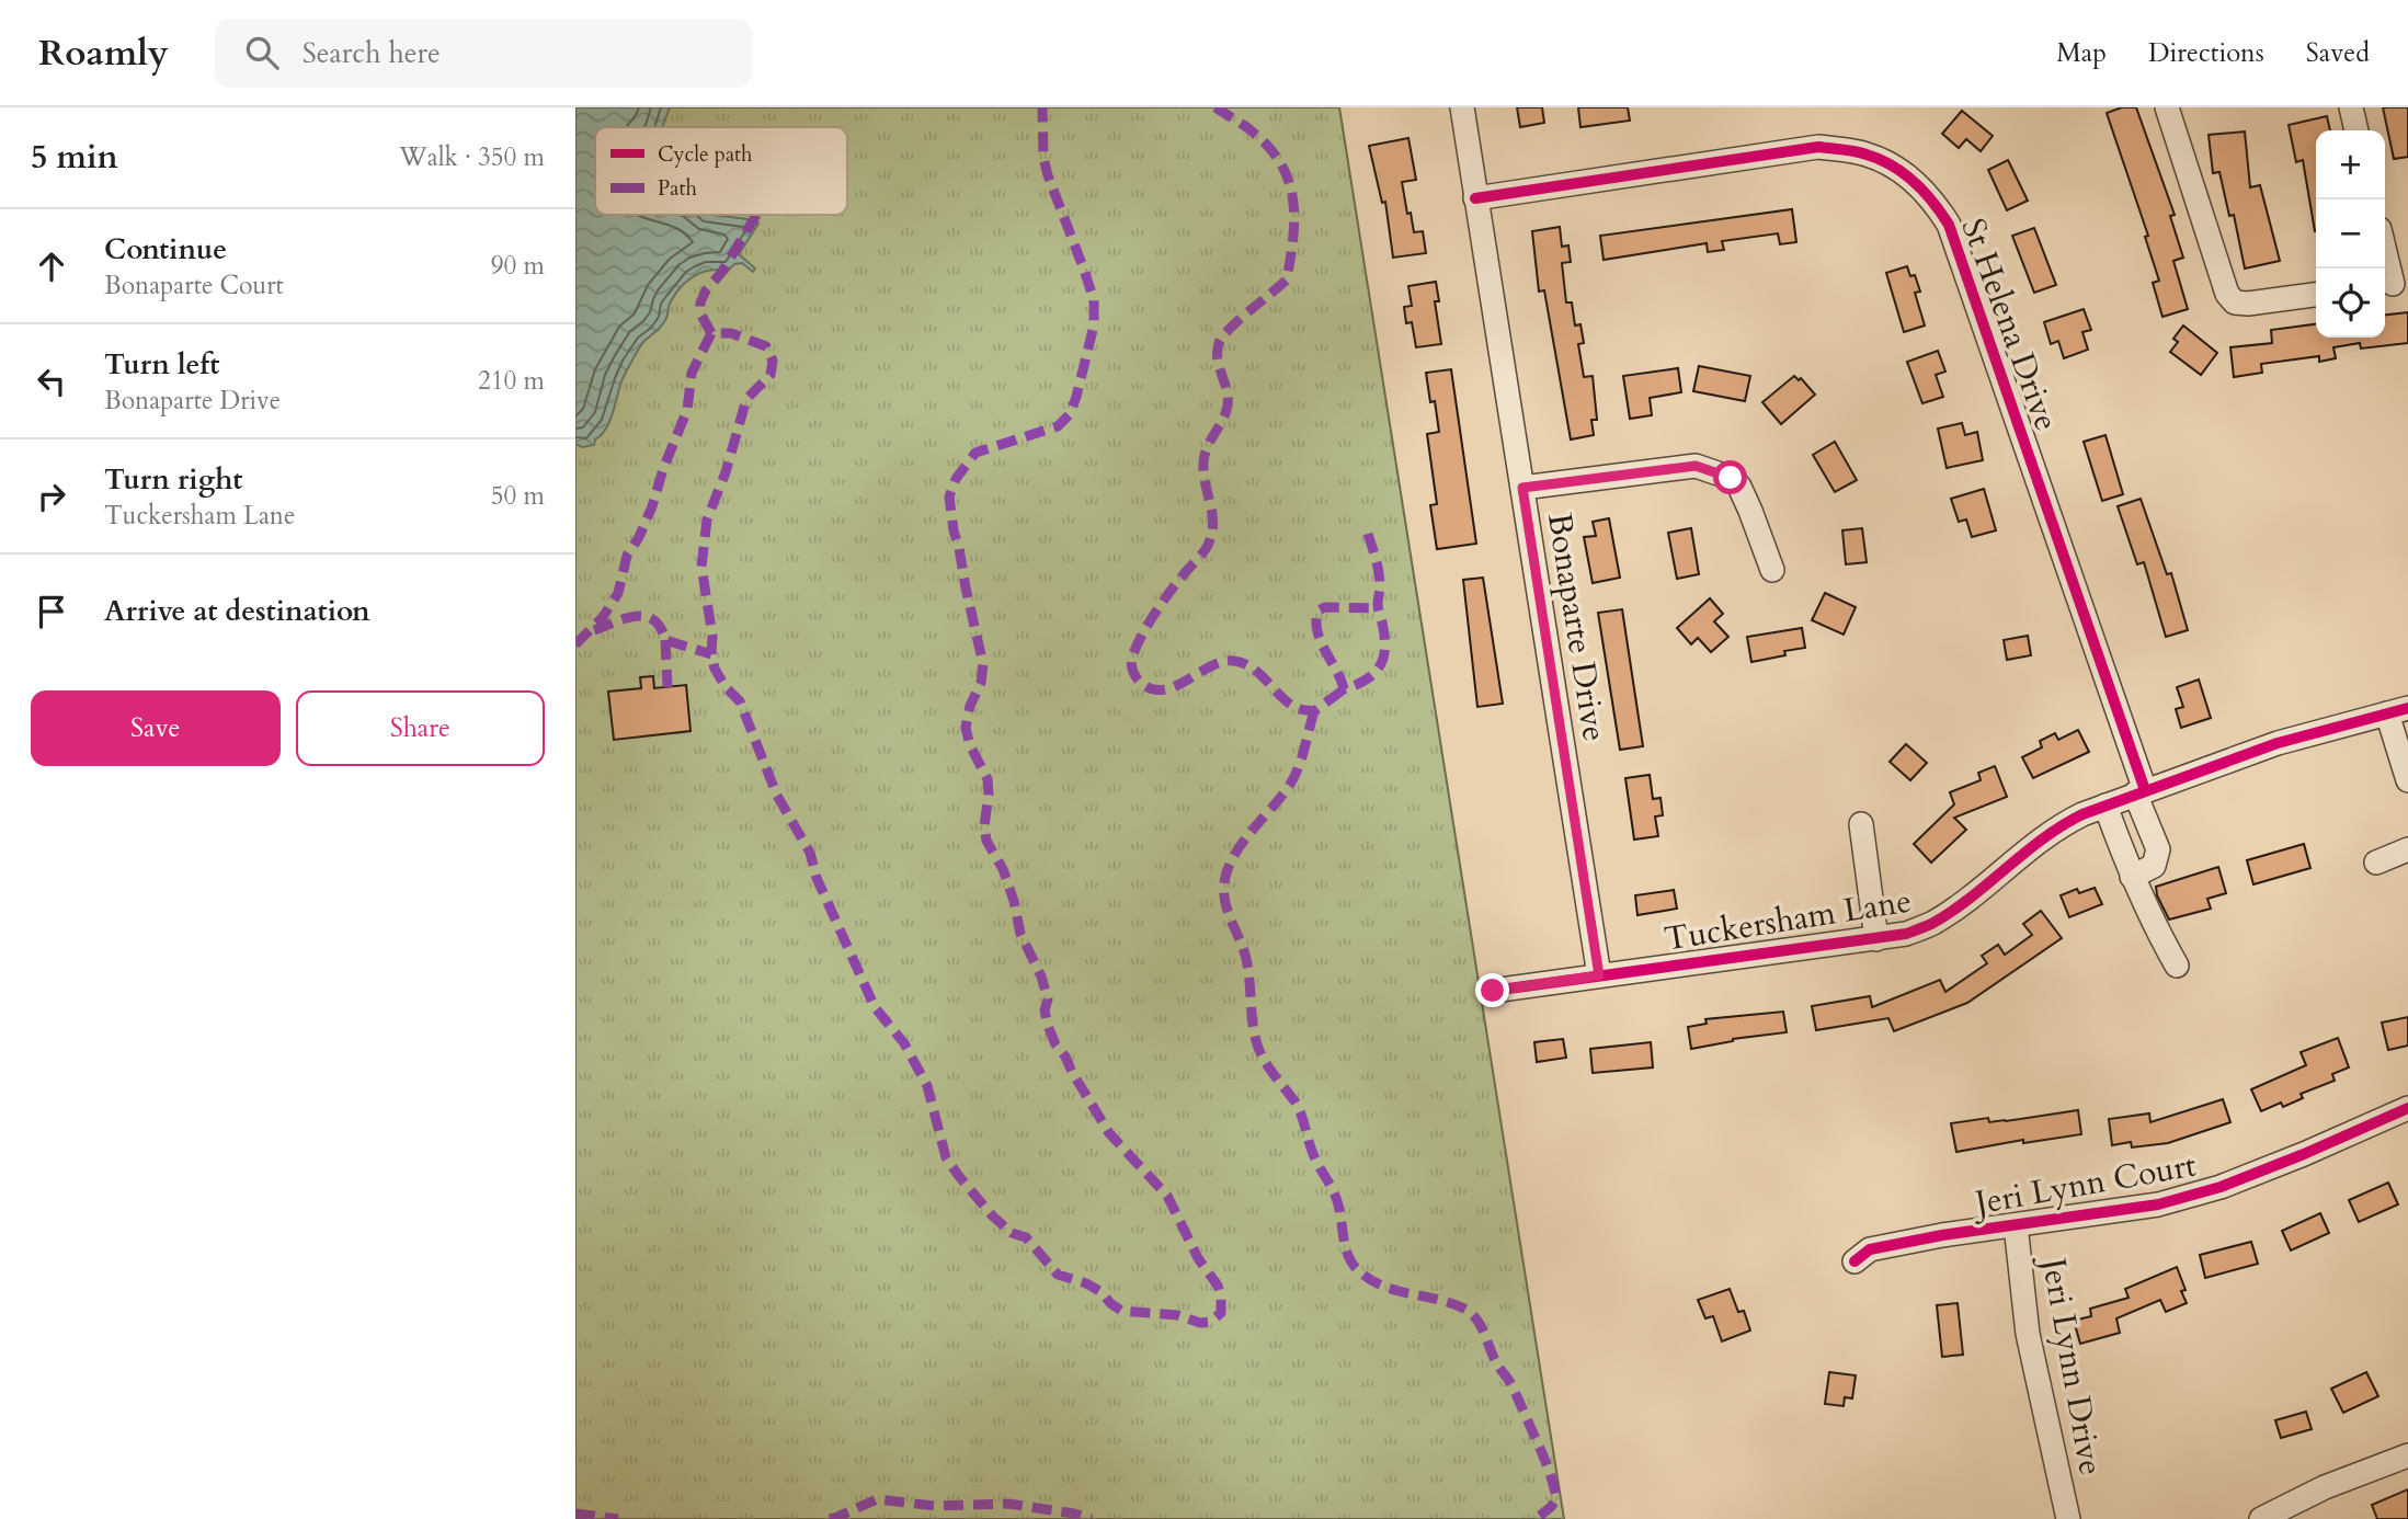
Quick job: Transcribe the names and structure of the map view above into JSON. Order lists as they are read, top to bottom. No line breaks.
{"streets":{"street":["St Helena Drive","Bonaparte Drive","Tuckersham Lane","Jeri Lynn Court","Jeri Lynn Drive"]},"crossings":[["St Helena Drive","Bonaparte Drive"],["St Helena Drive","Tuckersham Lane"],["Bonaparte Drive","Tuckersham Lane"],["Jeri Lynn Court","Jeri Lynn Drive"]],"legend":["Cycle path","Path"],"page":{"header":"Roamly","search":"Search here","nav":["Map","Directions","Saved"],"heading":["5 min","Walk · 350 m"],"map_buttons":["+","−"],"list":[["Continue","Bonaparte Court","90 m"],["Turn left","Bonaparte Drive","210 m"],["Turn right","Tuckersham Lane","50 m"],"Arrive at destination"],"buttons":["Save","Share"]}}
